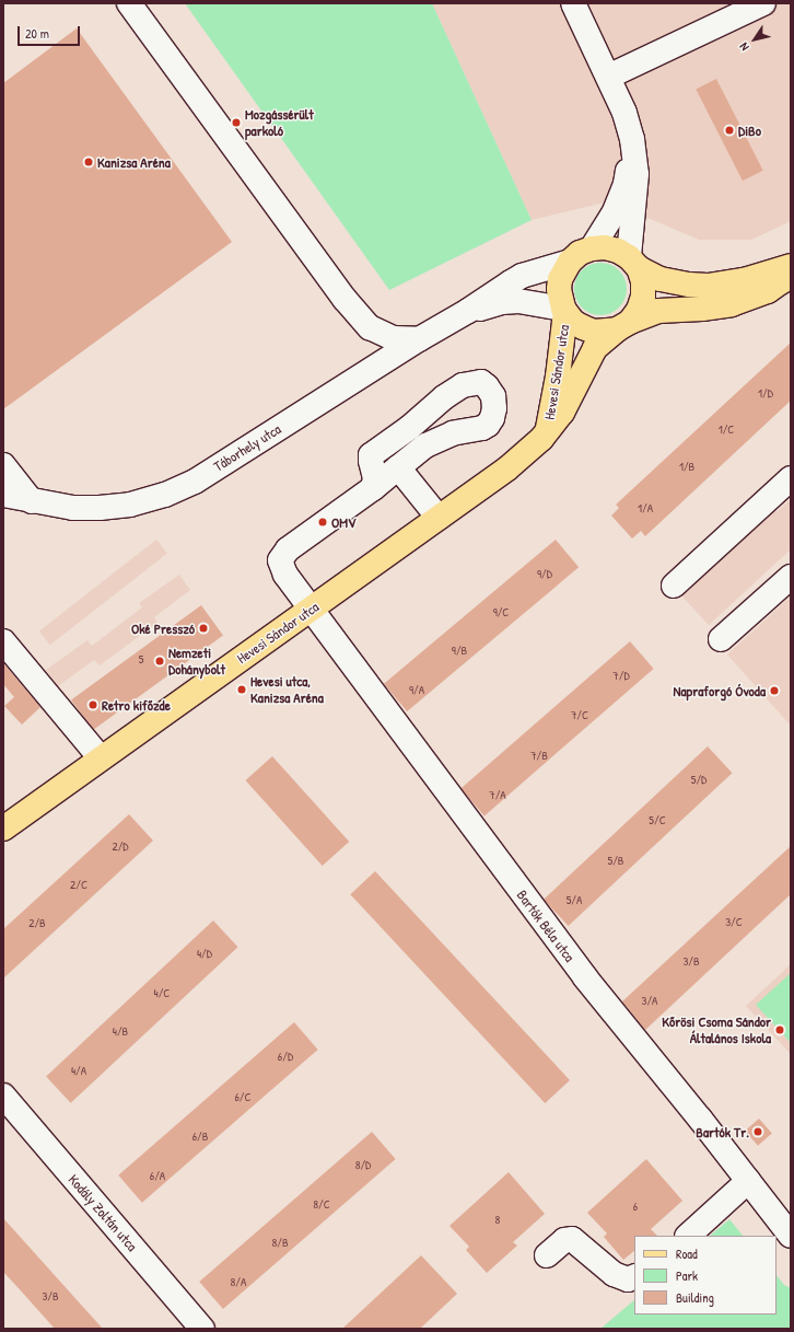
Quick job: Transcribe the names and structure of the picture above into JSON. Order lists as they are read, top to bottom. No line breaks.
{"streets":{"main road":["Hevesi Sándor utca"],"street":["Táborhely utca","Bartók Béla utca","Kodály Zoltán utca"]},"crossings":[["Hevesi Sándor utca","Táborhely utca"],["Hevesi Sándor utca","Bartók Béla utca"]],"places":["Mozgássérült parkoló","DiBo","Kanizsa Aréna","OMV","Oké Presszó","Nemzeti Dohánybolt","Hevesi utca, Kanizsa Aréna","Napraforgó Óvoda","Retro kifőzde","Kőrösi Csoma Sándor Általános Iskola","Bartók Tr."],"house_numbers":["1/D","1/C","1/B","1/A","9/D","9/C","9/B","5","7/D","9/A","7/C","7/B","5/D","7/A","5/C","2/D","5/B","2/C","5/A","3/C","2/B","4/D","3/B","4/C","3/A","4/B","6/D","4/A","6/C","6/B","8/D","6/A","8/C","6","8","8/B","8/A","3/B"],"legend":["Road","Park","Building"],"scale_bar":"20 m","north":"bottom left"}
